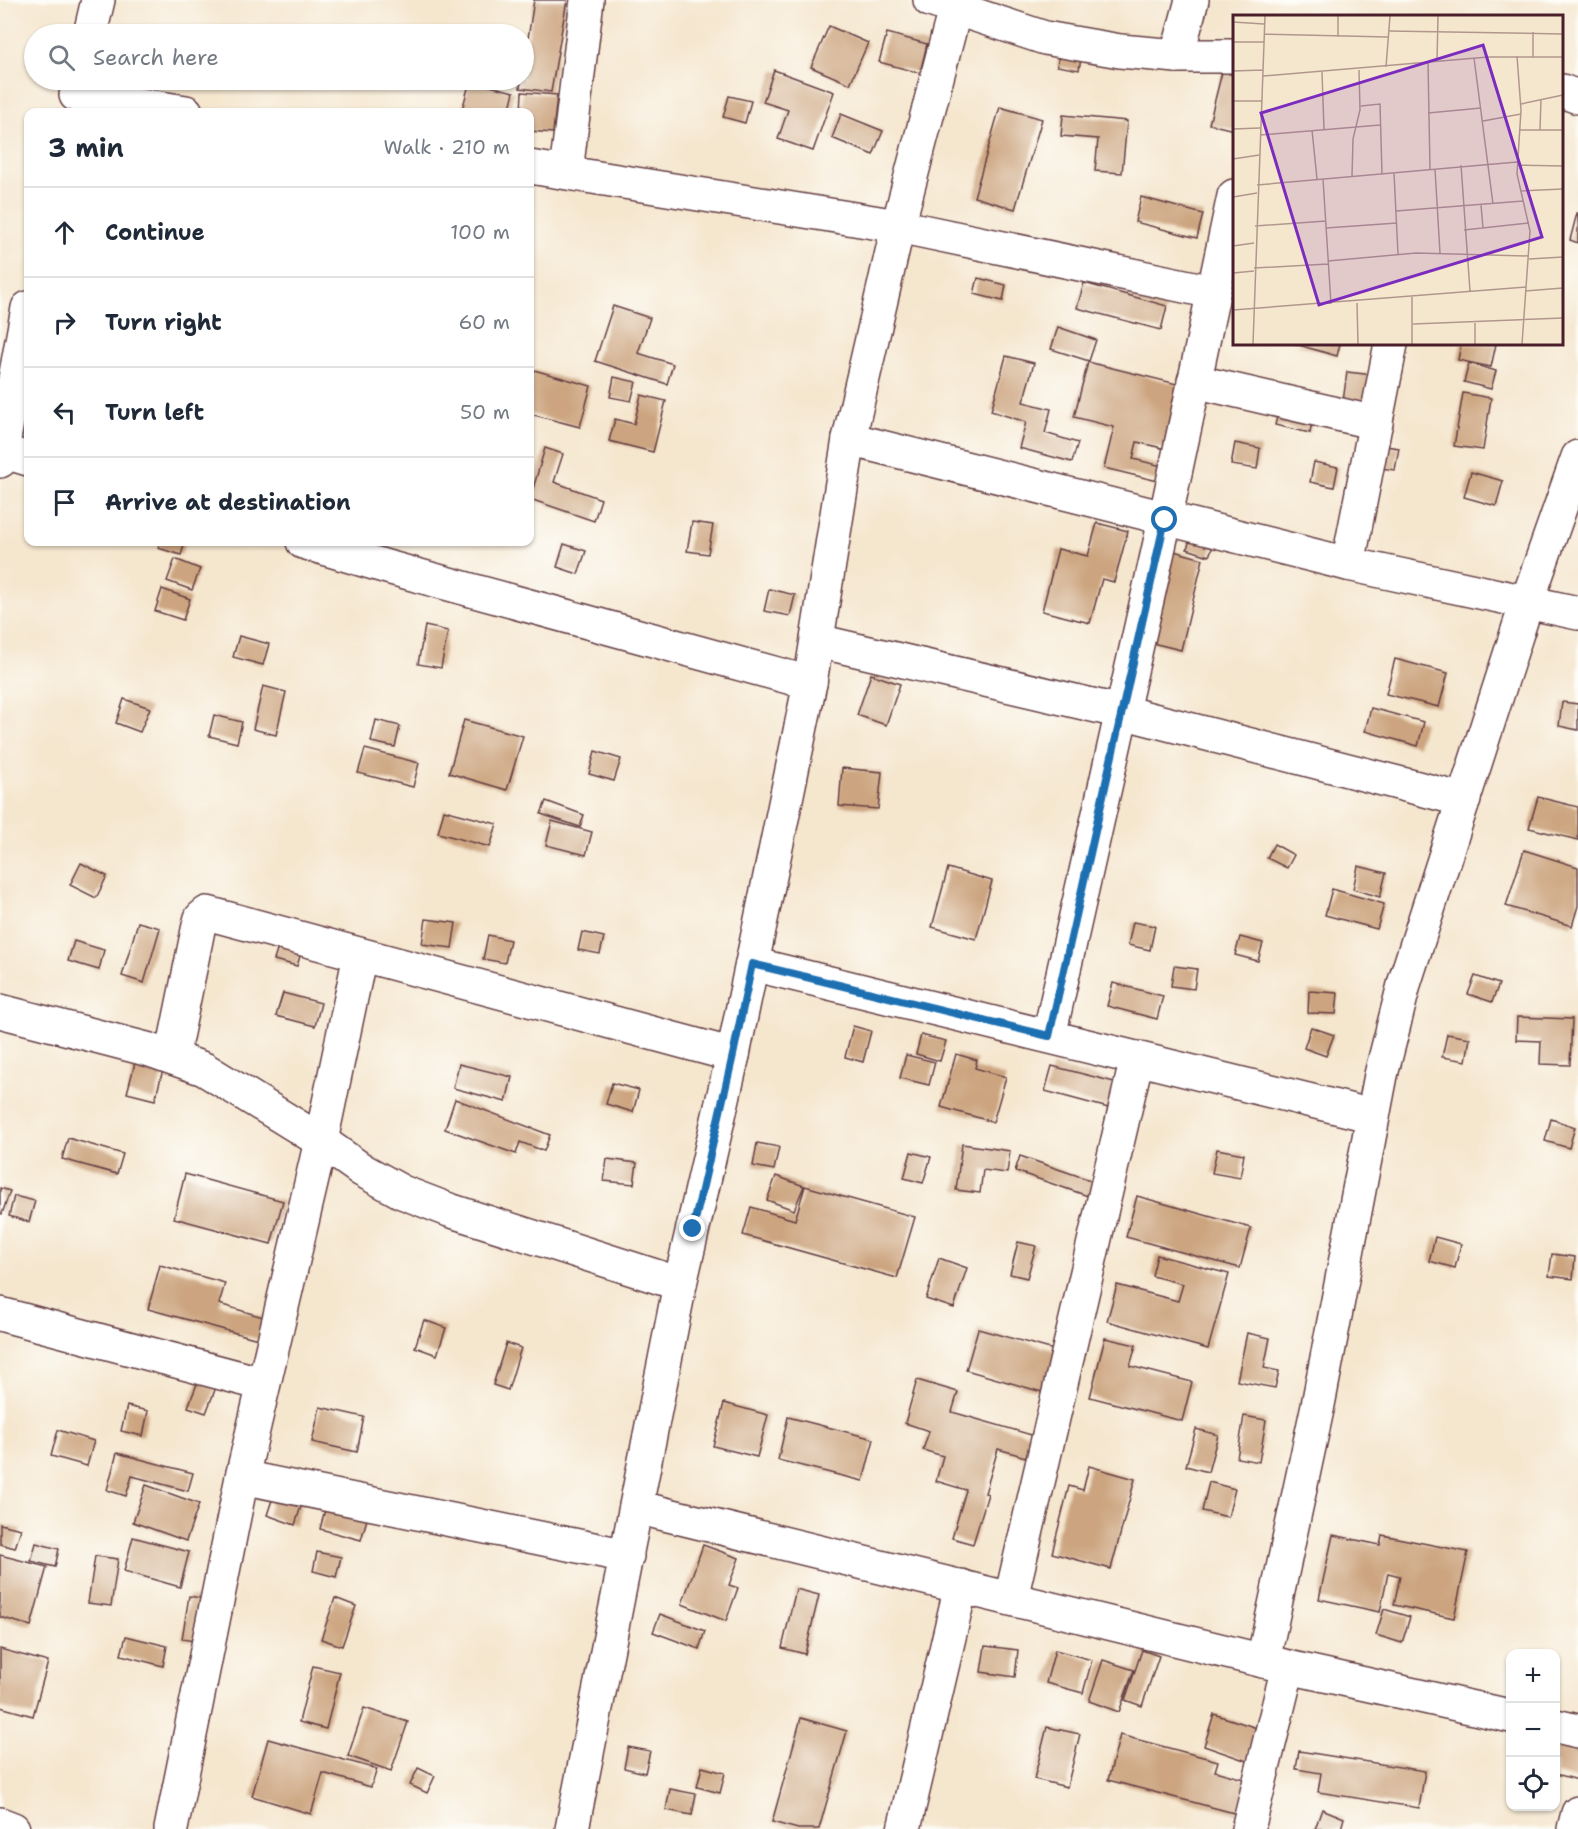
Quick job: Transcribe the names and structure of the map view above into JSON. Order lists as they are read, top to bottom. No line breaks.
{"page":{"search":"Search here","heading":["3 min","Walk · 210 m"],"list":[["Continue","100 m"],["Turn right","60 m"],["Turn left","50 m"],"Arrive at destination"],"map_buttons":["+","−"]}}
